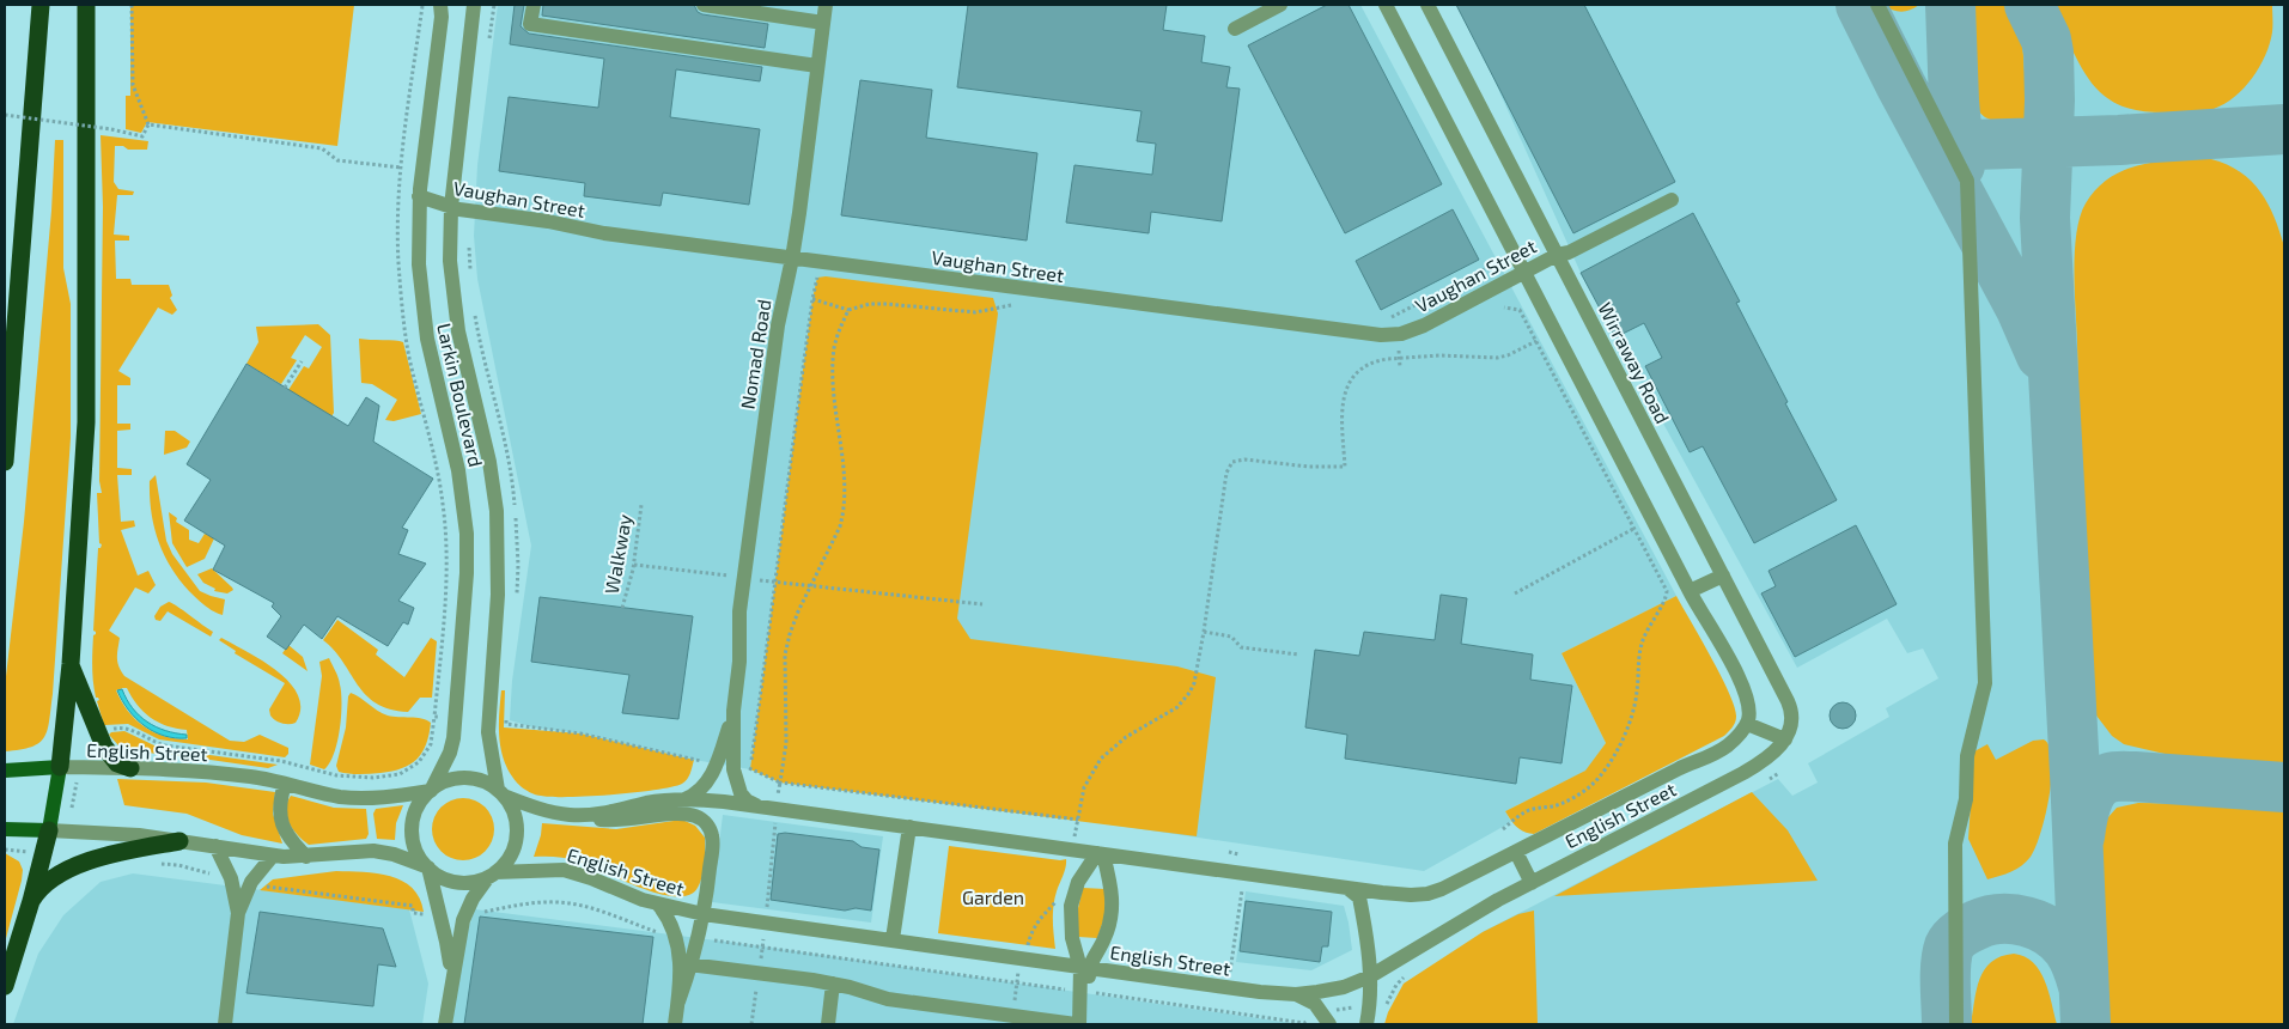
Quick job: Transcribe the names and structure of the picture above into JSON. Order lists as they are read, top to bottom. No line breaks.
{"streets":{"main road":["English Street"],"street":["Vaughan Street","Nomad Road","Wirraway Road","Larkin Boulevard"],"path":["Walkway"]},"crossings":[["Vaughan Street","Nomad Road"],["Vaughan Street","Wirraway Road"],["Vaughan Street","Larkin Boulevard"],["Nomad Road","English Street"],["Wirraway Road","English Street"],["Larkin Boulevard","English Street"]],"parks":["Garden"]}
